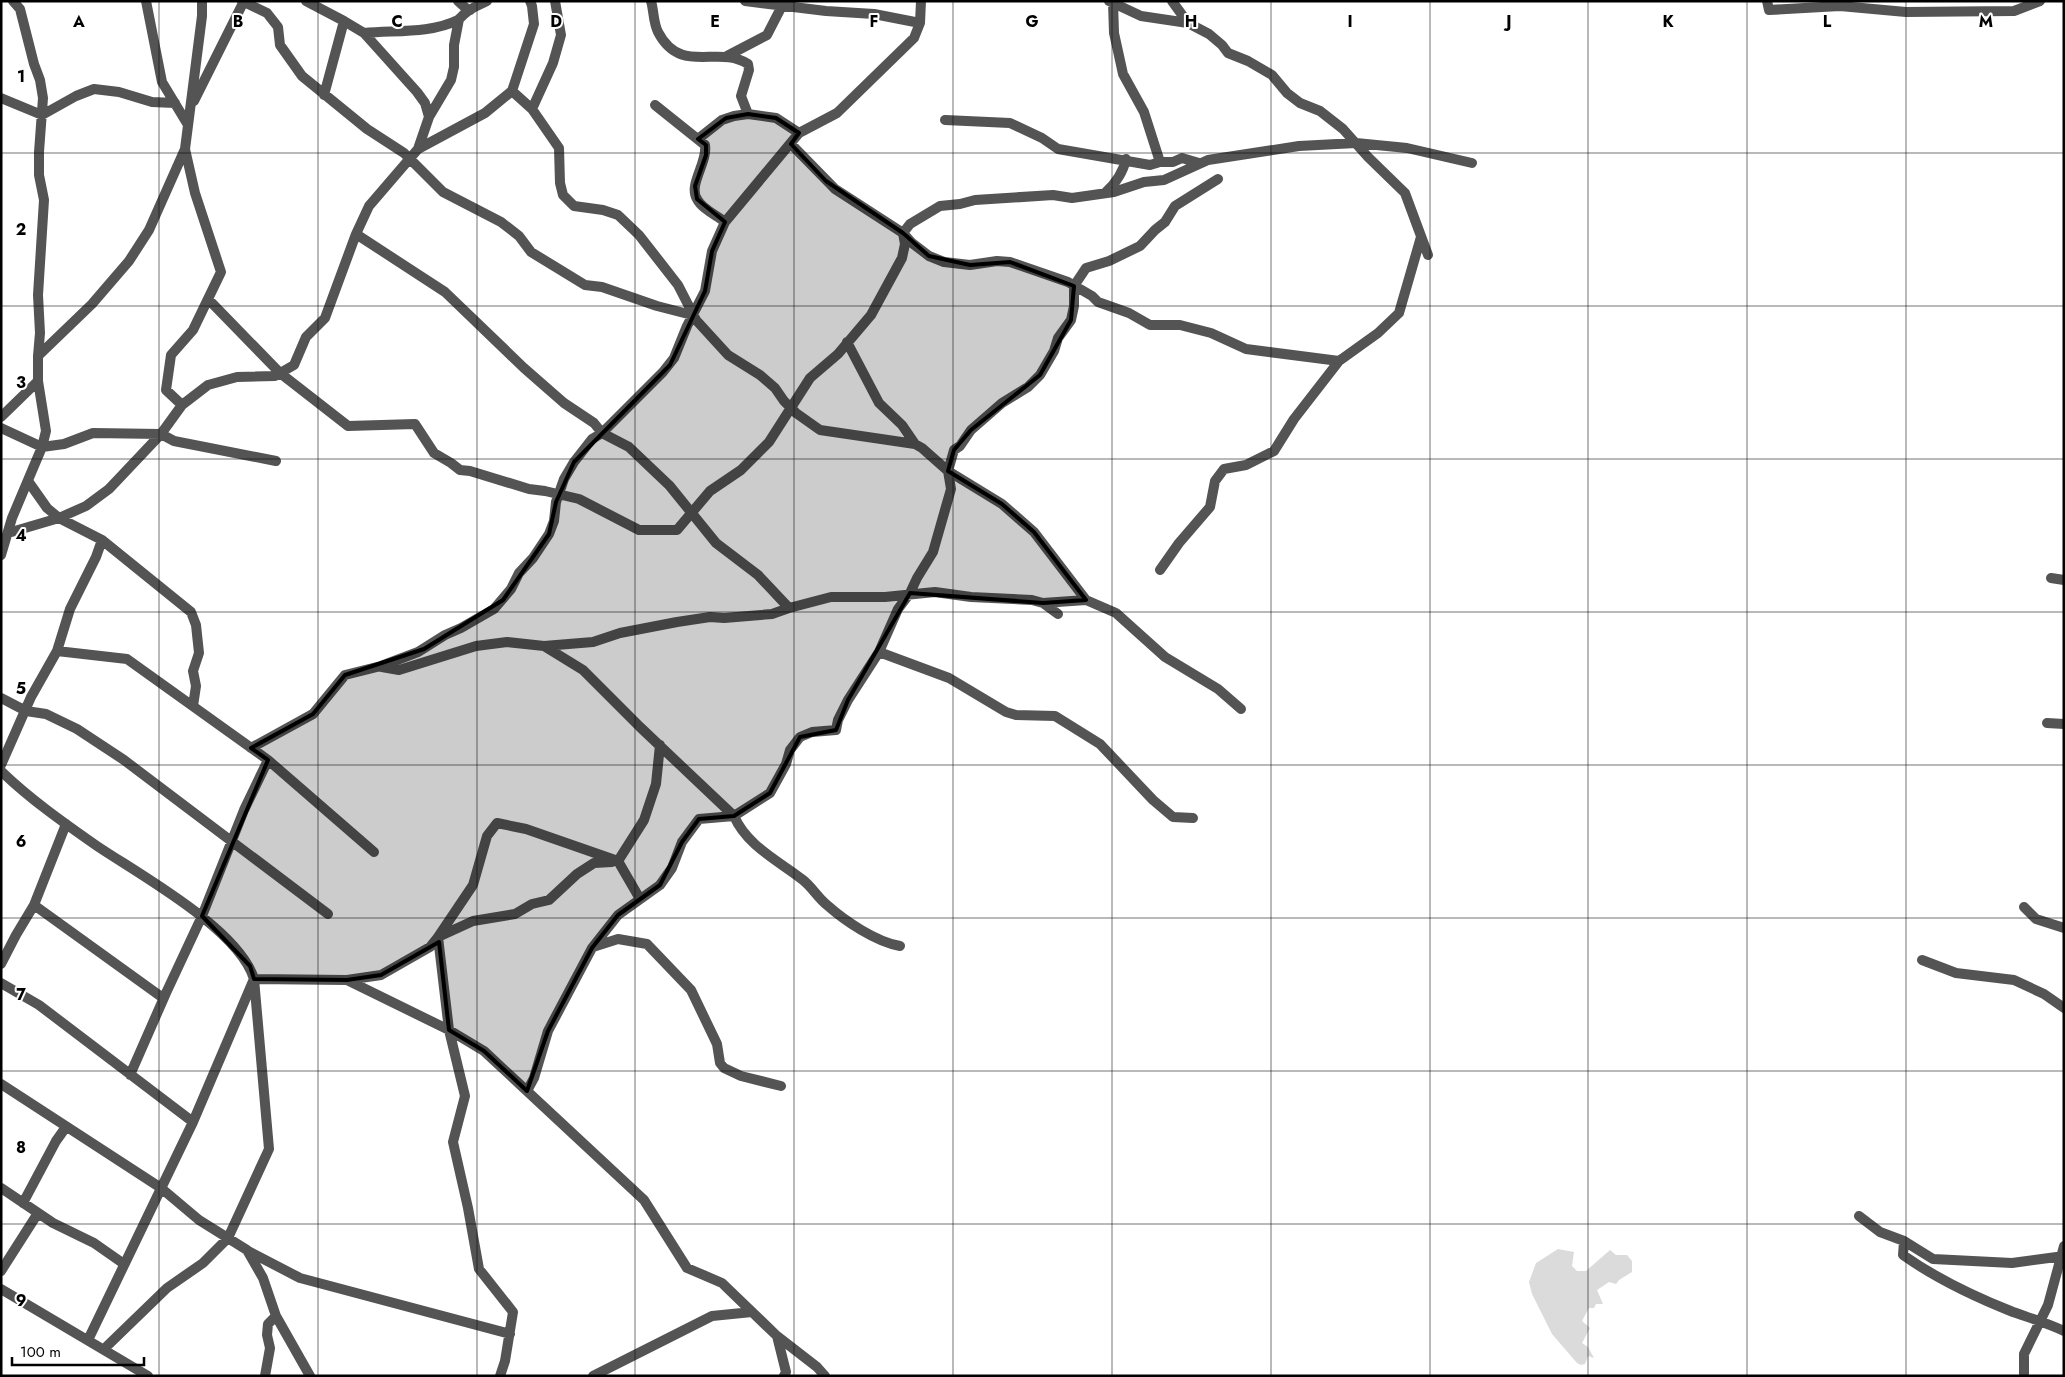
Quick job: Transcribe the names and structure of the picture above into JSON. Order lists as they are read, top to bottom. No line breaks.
{"scale_bar":"100 m","grid":{"columns":["A","B","C","D","E","F","G","H","I","J","K","L","M"],"rows":["1","2","3","4","5","6","7","8","9"]}}
